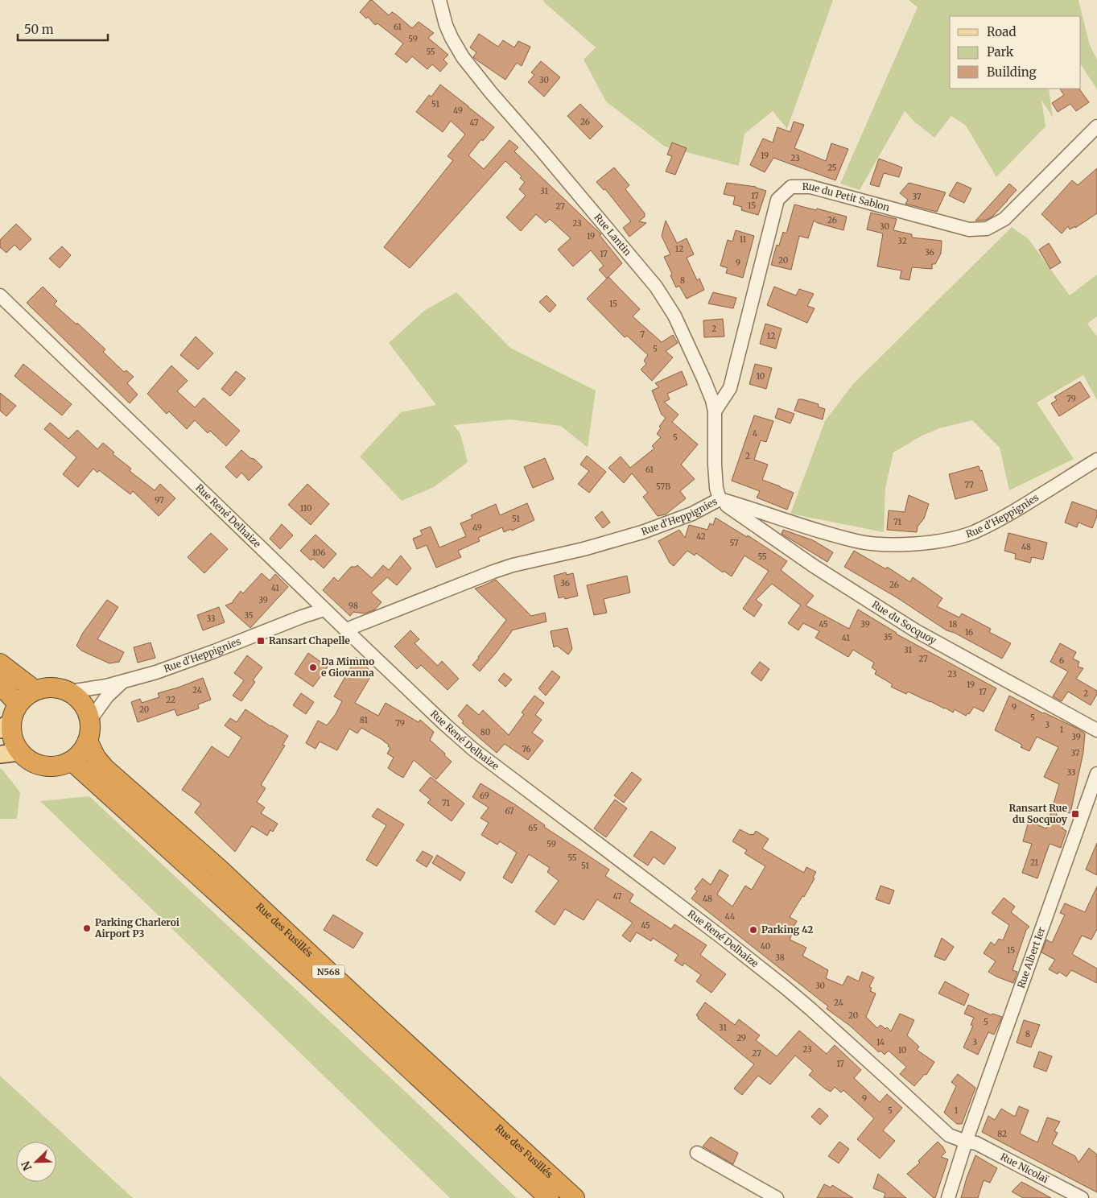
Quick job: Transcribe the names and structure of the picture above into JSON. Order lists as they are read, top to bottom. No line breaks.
{"streets":{"highway":["Rue des Fusillés","N568"],"street":["Rue du Petit Sablon","Rue Lantin","Rue d'Heppignies","Rue René Delhaize","Rue du Socquoy","Rue Albert Ier","Rue Nicolaï"]},"crossings":[["Rue du Petit Sablon","Rue Lantin"],["Rue Lantin","Rue d'Heppignies"],["Rue Lantin","Rue du Socquoy"],["Rue d'Heppignies","Rue René Delhaize"],["Rue d'Heppignies","Rue du Socquoy"],["Rue d'Heppignies","Rue des Fusillés"],["Rue René Delhaize","Rue Albert Ier"],["Rue René Delhaize","Rue Nicolaï"],["Rue Albert Ier","Rue Nicolaï"]],"places":{"transit":["Ransart Chapelle","Ransart Rue du Socquoy"],"other":["Da Mimmo e Giovanna","Parking Charleroi Airport P3","Parking 42"]},"house_numbers":["61","59","55","30","51","49","26","47","19","23","25","31","17","37","15","27","26","23","30","19","11","32","12","36","17","20","9","8","15","2","7","12","5","10","79","4","5","2","61","77","57B","97","110","51","71","49","42","57","48","106","55","36","26","41","39","98","35","33","45","39","18","16","35","41","31","27","6","23","19","24","17","2","22","9","20","5","81","79","3","1","80","39","76","37","33","69","71","67","65","59","55","21","51","47","48","44","45","40","15","38","30","24","20","5","31","8","29","14","3","23","10","27","17","9","5","1","82"],"legend":["Road","Park","Building"],"scale_bar":"50 m","north":"bottom left"}
